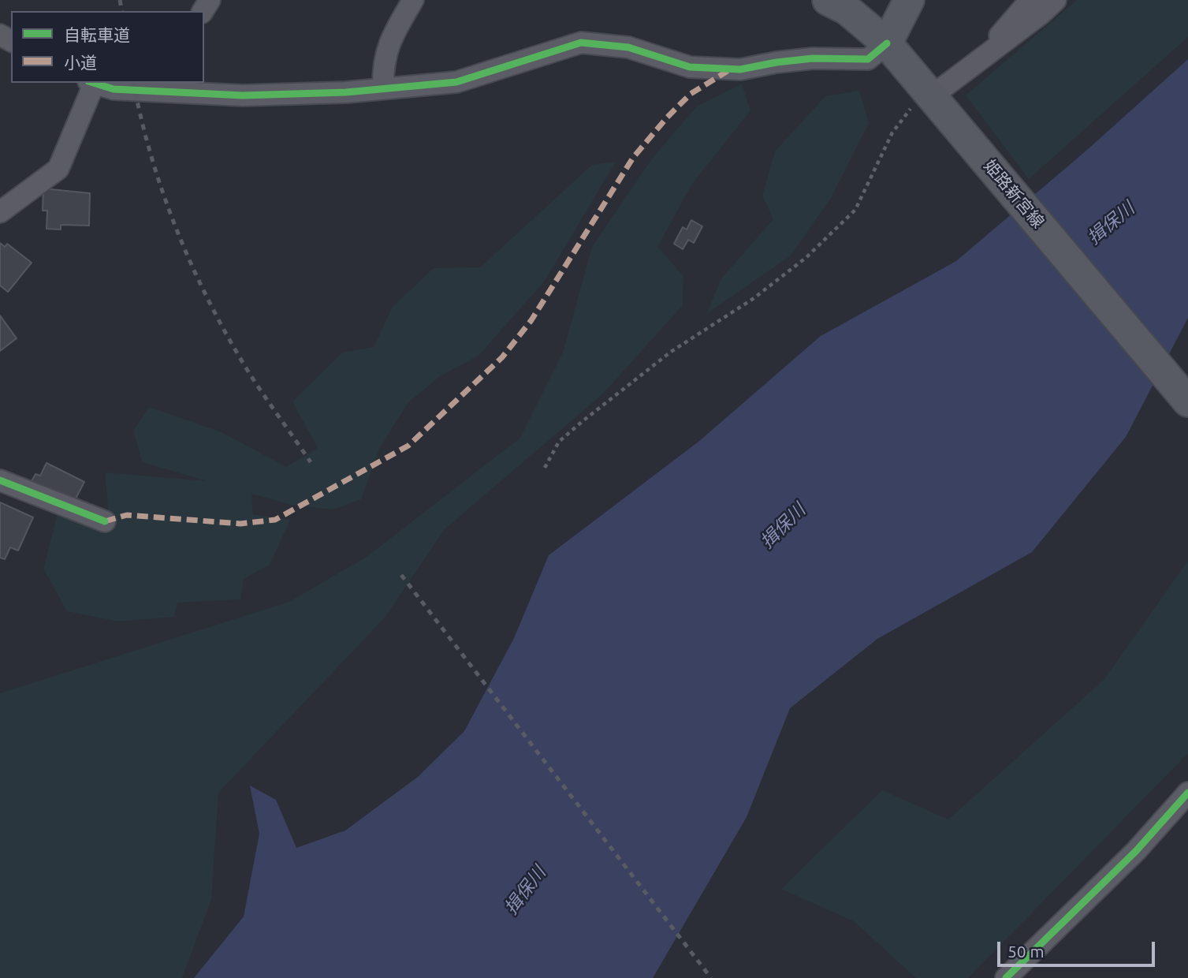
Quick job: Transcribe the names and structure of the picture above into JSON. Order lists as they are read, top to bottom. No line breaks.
{"streets":{"main road":["姫路新宮線"]},"water":["揖保川"],"legend":["自転車道","小道"],"scale_bar":"50 m"}
